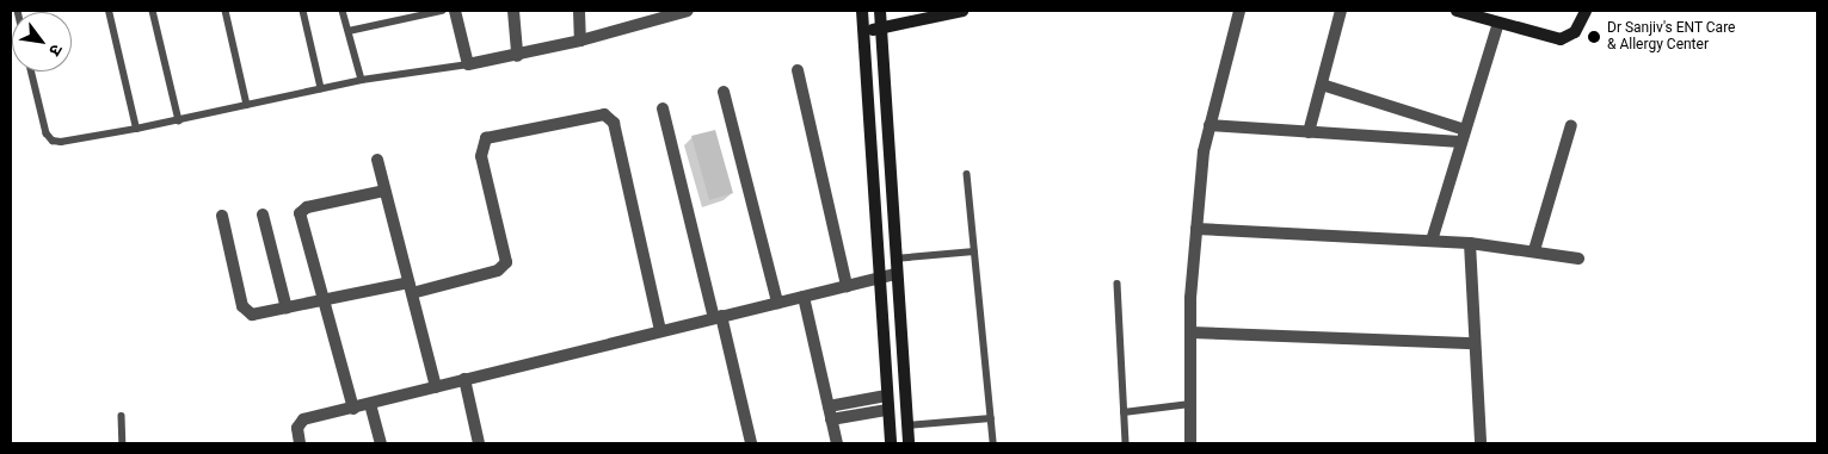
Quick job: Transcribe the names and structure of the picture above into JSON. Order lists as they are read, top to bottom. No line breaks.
{"places":["Dr Sanjiv's ENT Care & Allergy Center"],"north":"bottom right"}
